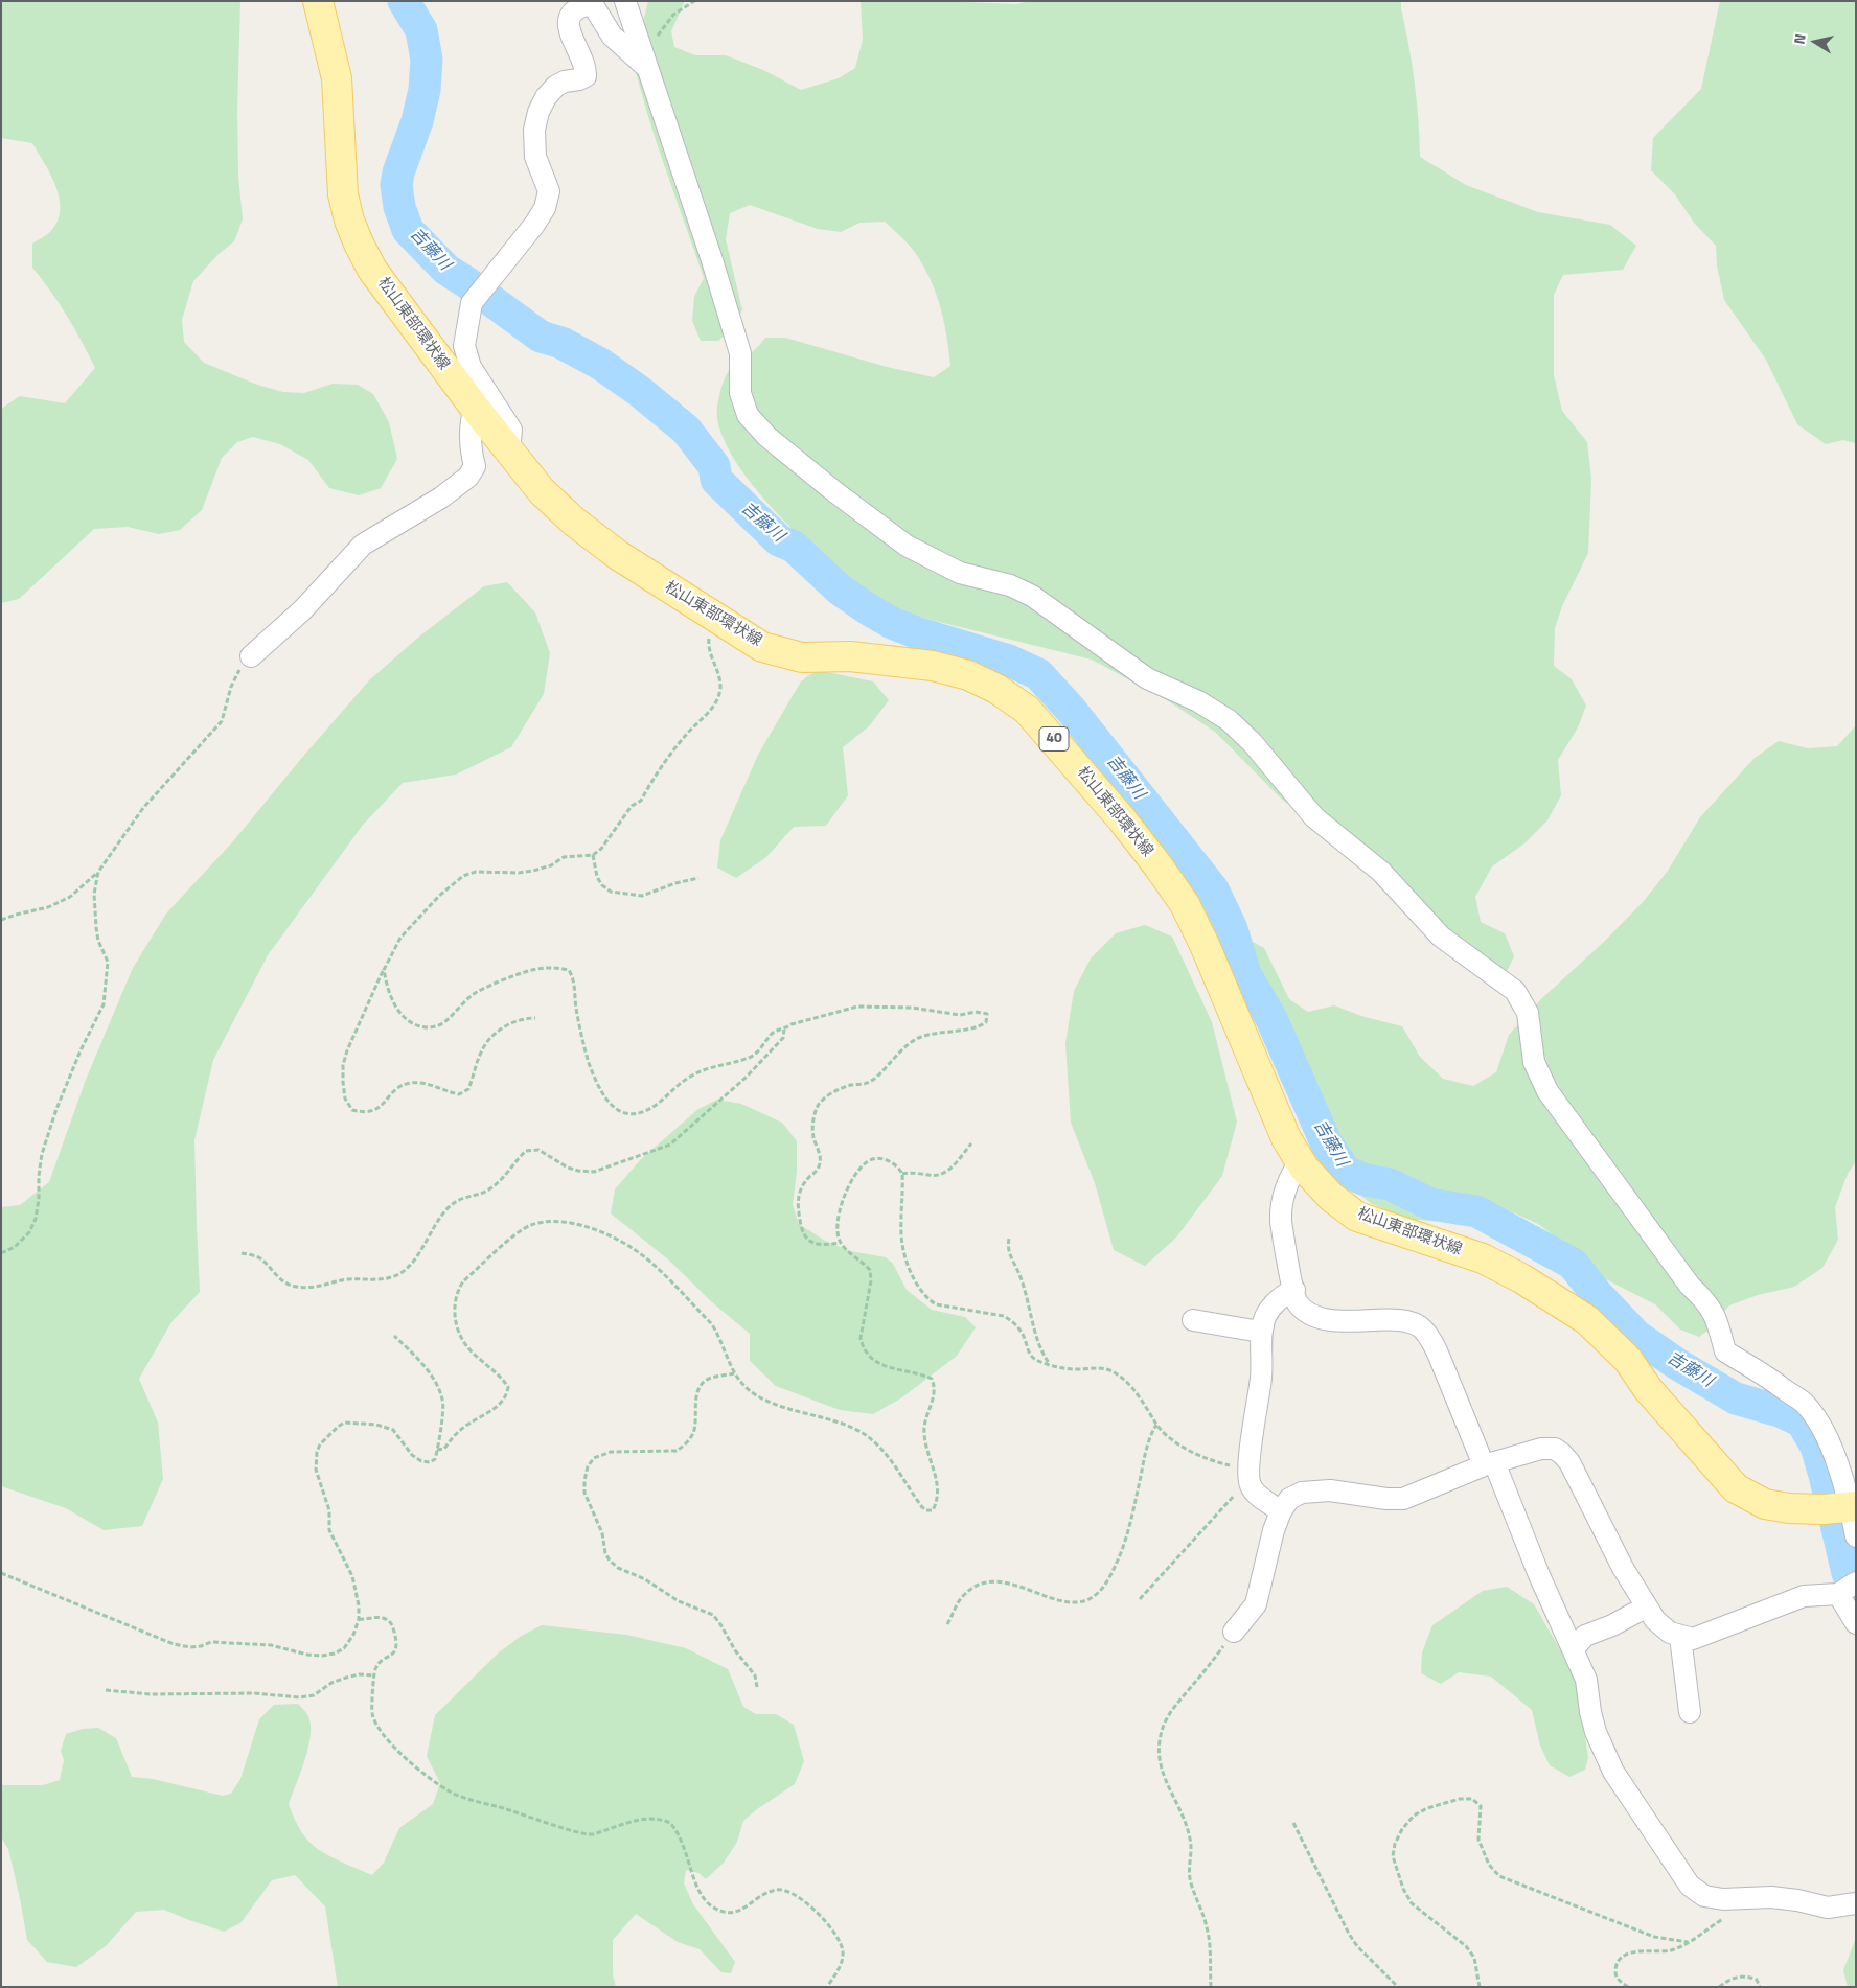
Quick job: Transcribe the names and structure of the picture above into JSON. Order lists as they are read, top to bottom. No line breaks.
{"streets":{"main road":["松山東部環状線","40"]},"water":["吉藤川"],"north":"left"}
